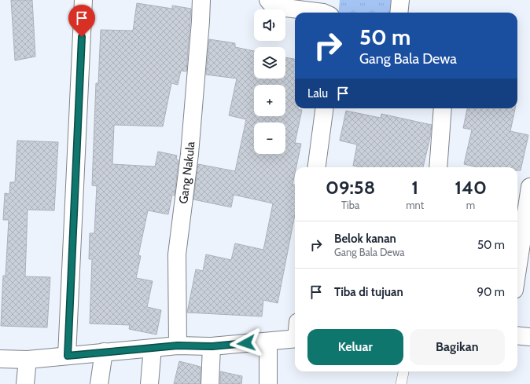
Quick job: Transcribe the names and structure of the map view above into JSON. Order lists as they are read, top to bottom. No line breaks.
{"streets":{"street":["Gang Nakula"]},"page":{"map_buttons":["+","−"],"turn":["50 m","Gang Bala Dewa"],"then":"Lalu","eta":["09:58","Tiba","1","mnt","140","m"],"list":[{"name":"Belok kanan","note":"Gang Bala Dewa","value":"50 m"},{"name":"Tiba di tujuan","value":"90 m"}],"buttons":["Keluar","Bagikan"]}}
